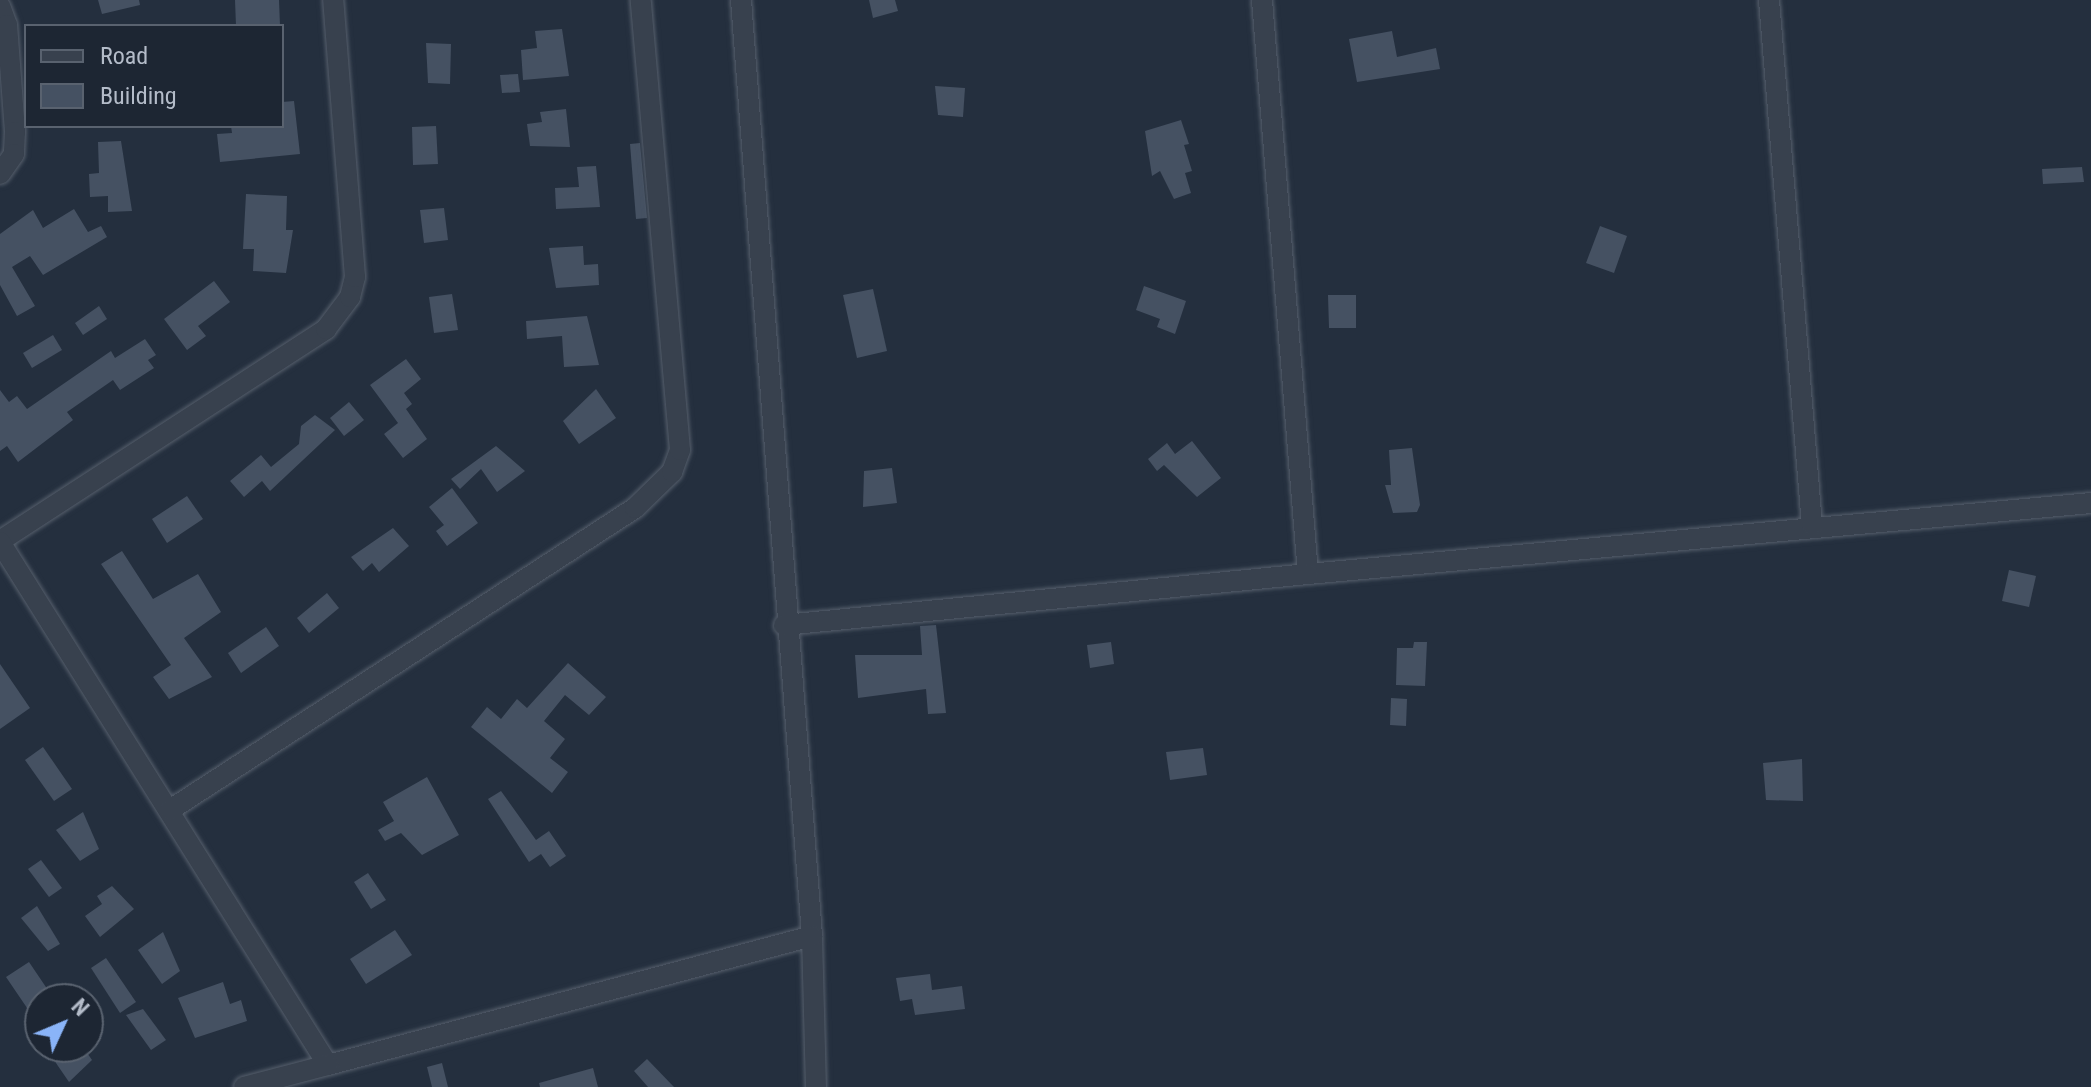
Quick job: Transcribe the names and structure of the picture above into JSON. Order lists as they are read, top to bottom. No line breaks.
{"legend":["Road","Building"],"north":"top right"}
